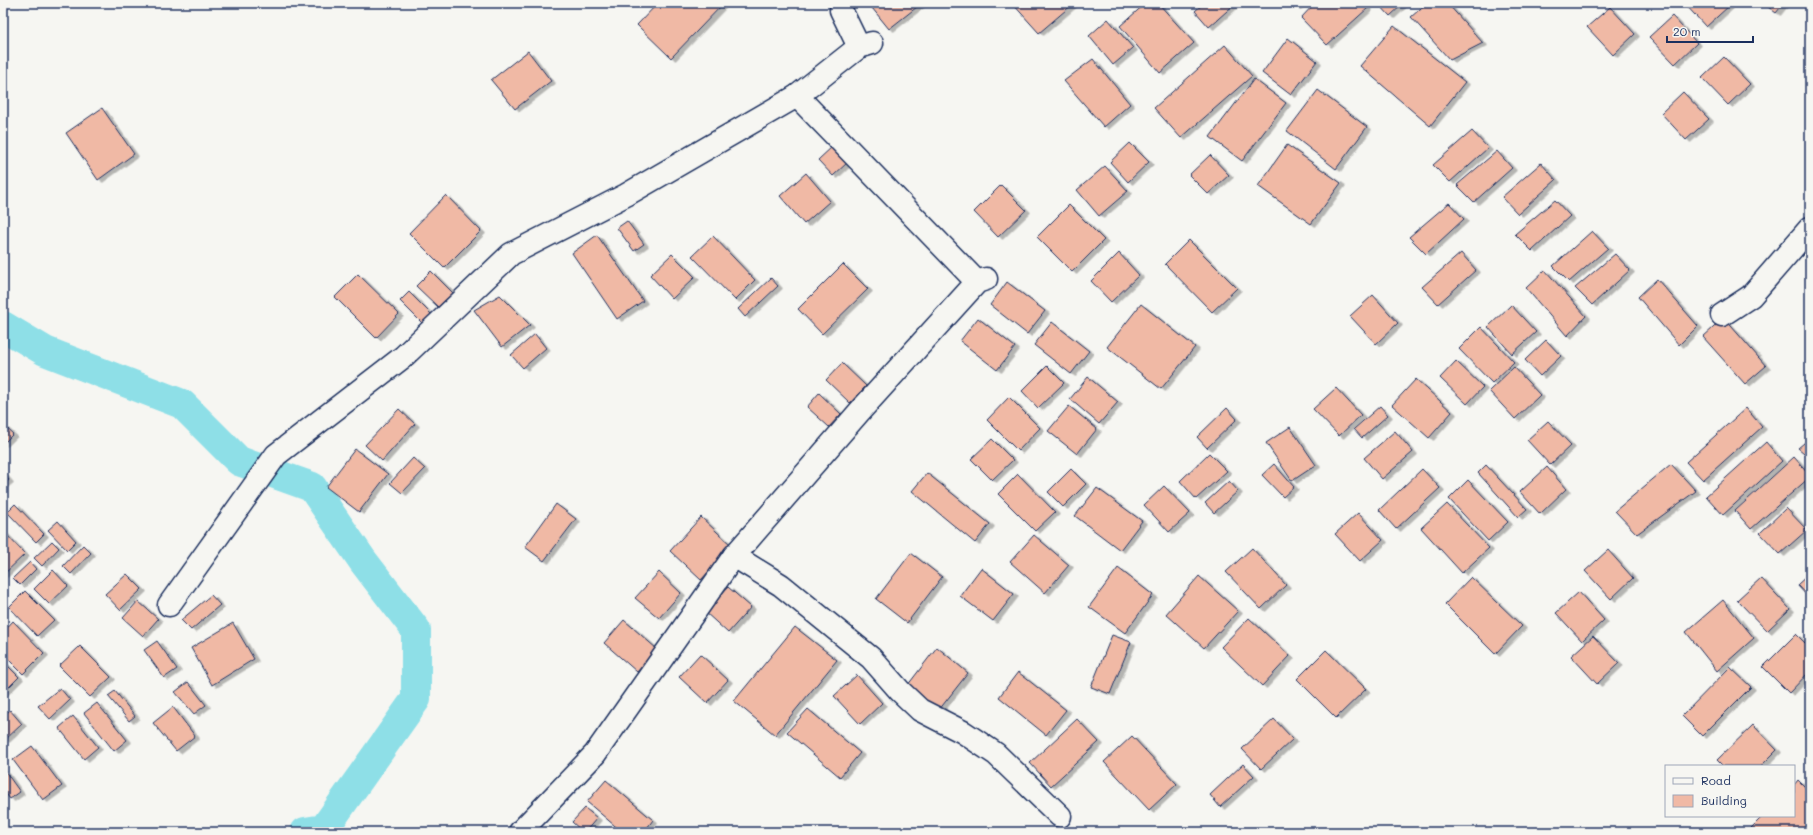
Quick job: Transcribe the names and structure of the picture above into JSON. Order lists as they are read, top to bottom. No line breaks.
{"legend":["Road","Building"],"scale_bar":"20 m"}
